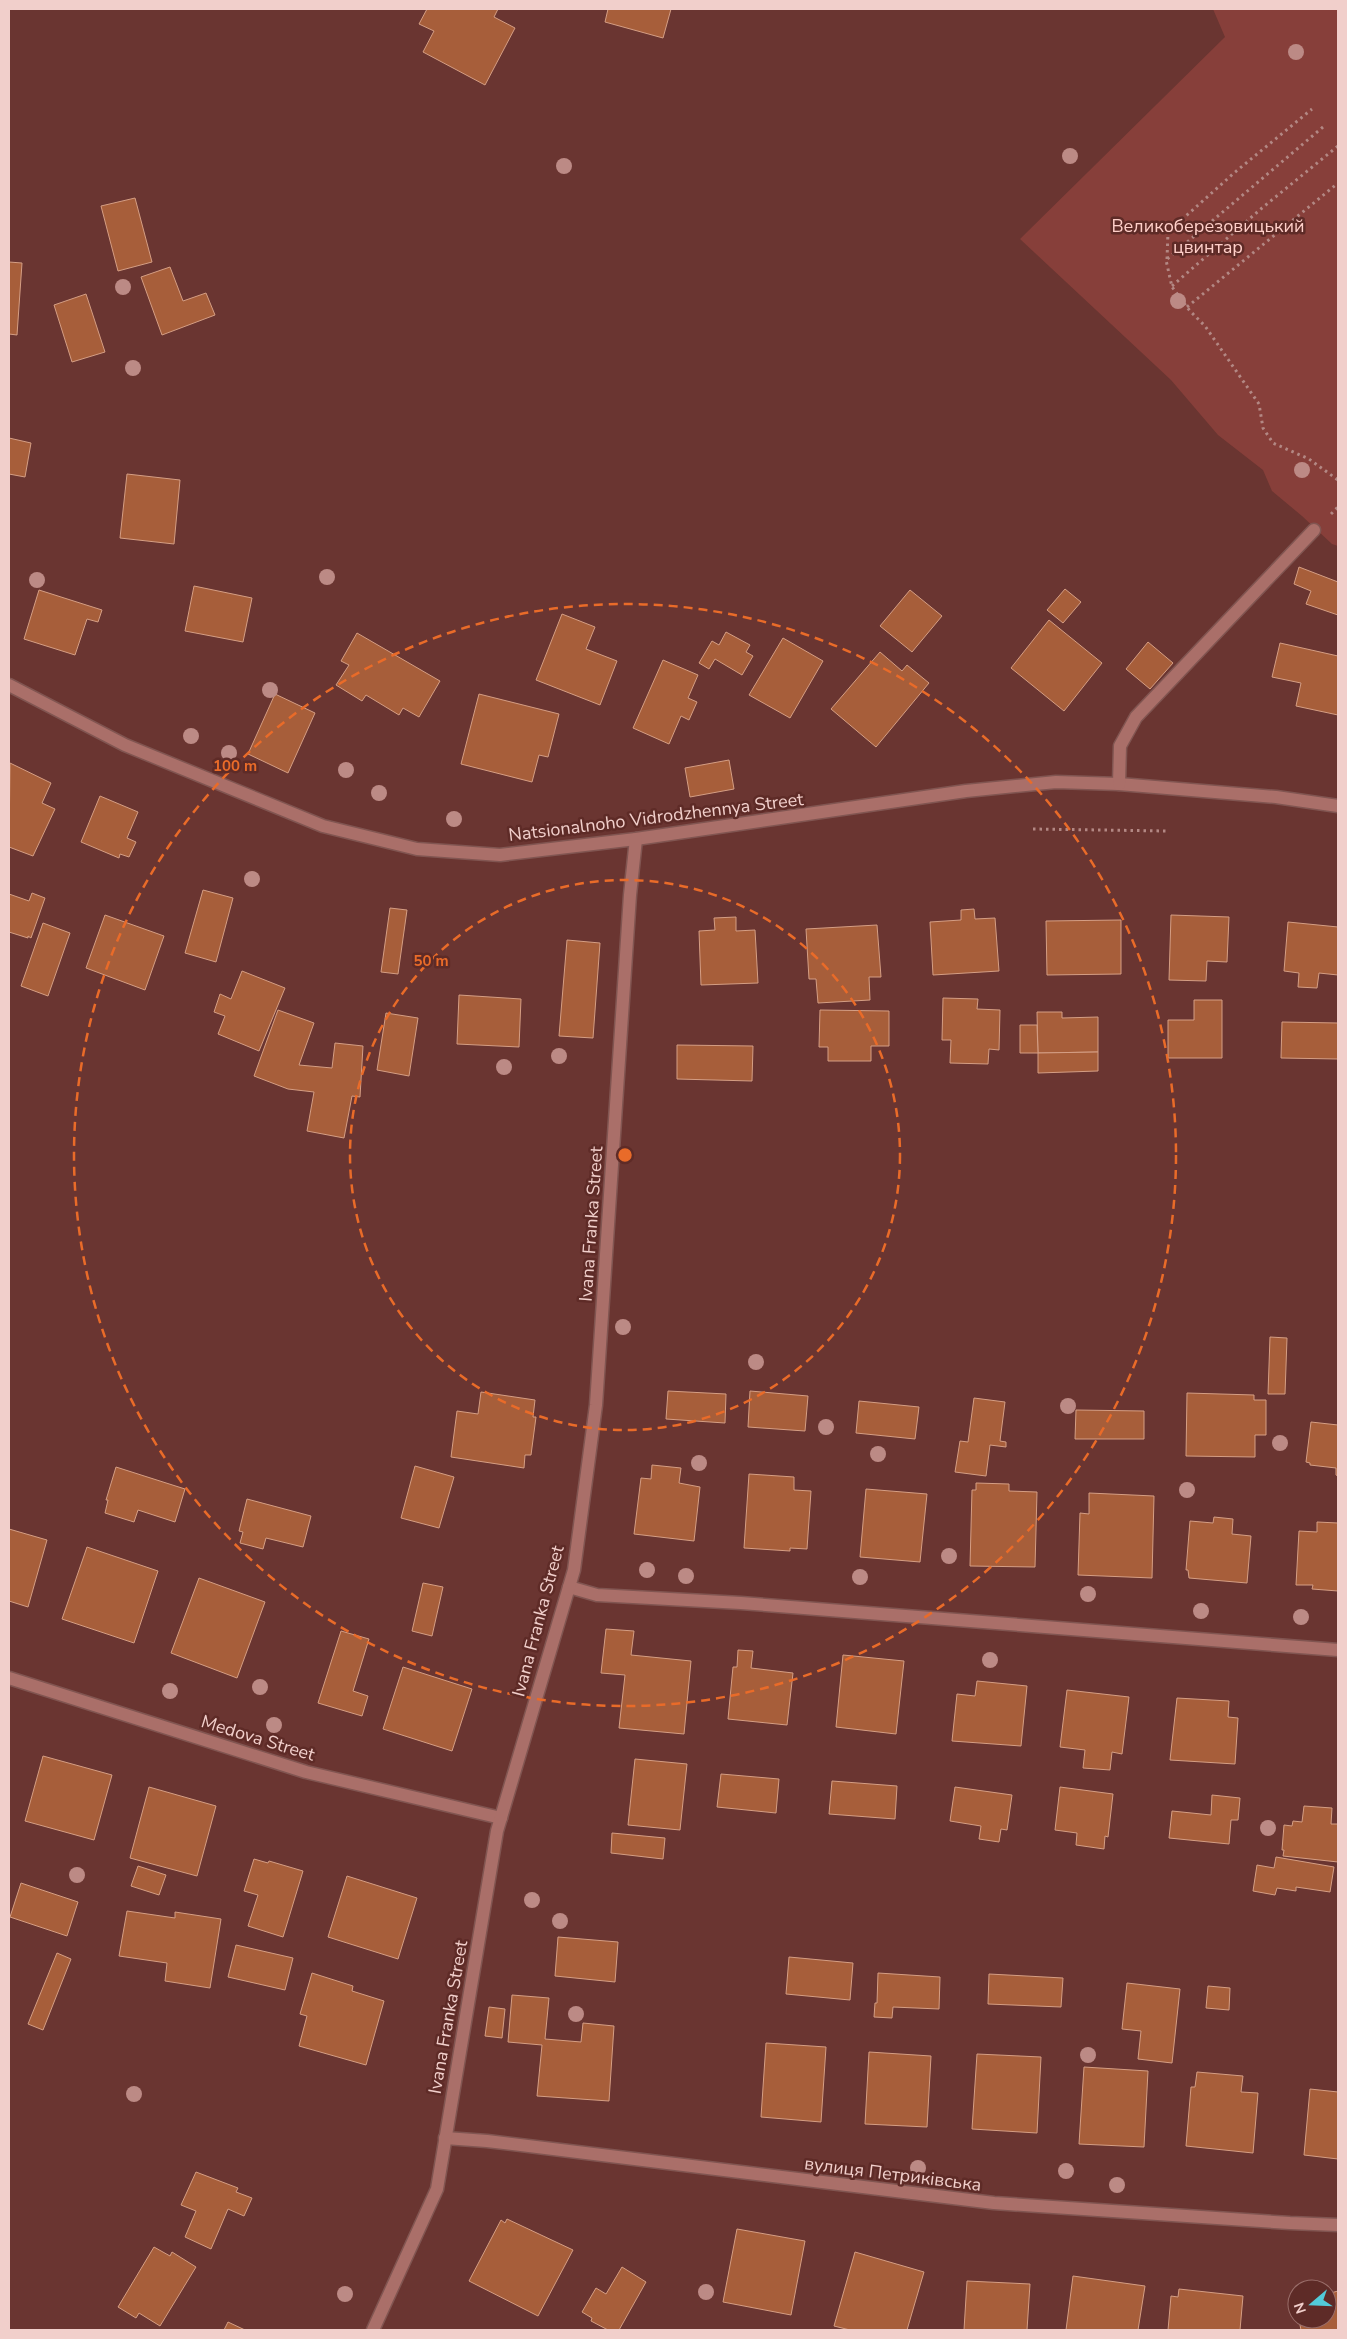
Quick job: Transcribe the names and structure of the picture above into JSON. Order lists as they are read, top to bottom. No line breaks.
{"streets":{"street":["Natsionalnoho Vidrodzhennya Street","Ivana Franka Street","Medova Street","вулиця Петриківська"]},"crossings":[["Natsionalnoho Vidrodzhennya Street","Ivana Franka Street"],["Ivana Franka Street","Medova Street"],["Ivana Franka Street","вулиця Петриківська"]],"parks":["Великоберезовицький цвинтар"],"north":"left","rings":["100 m","50 m"]}
